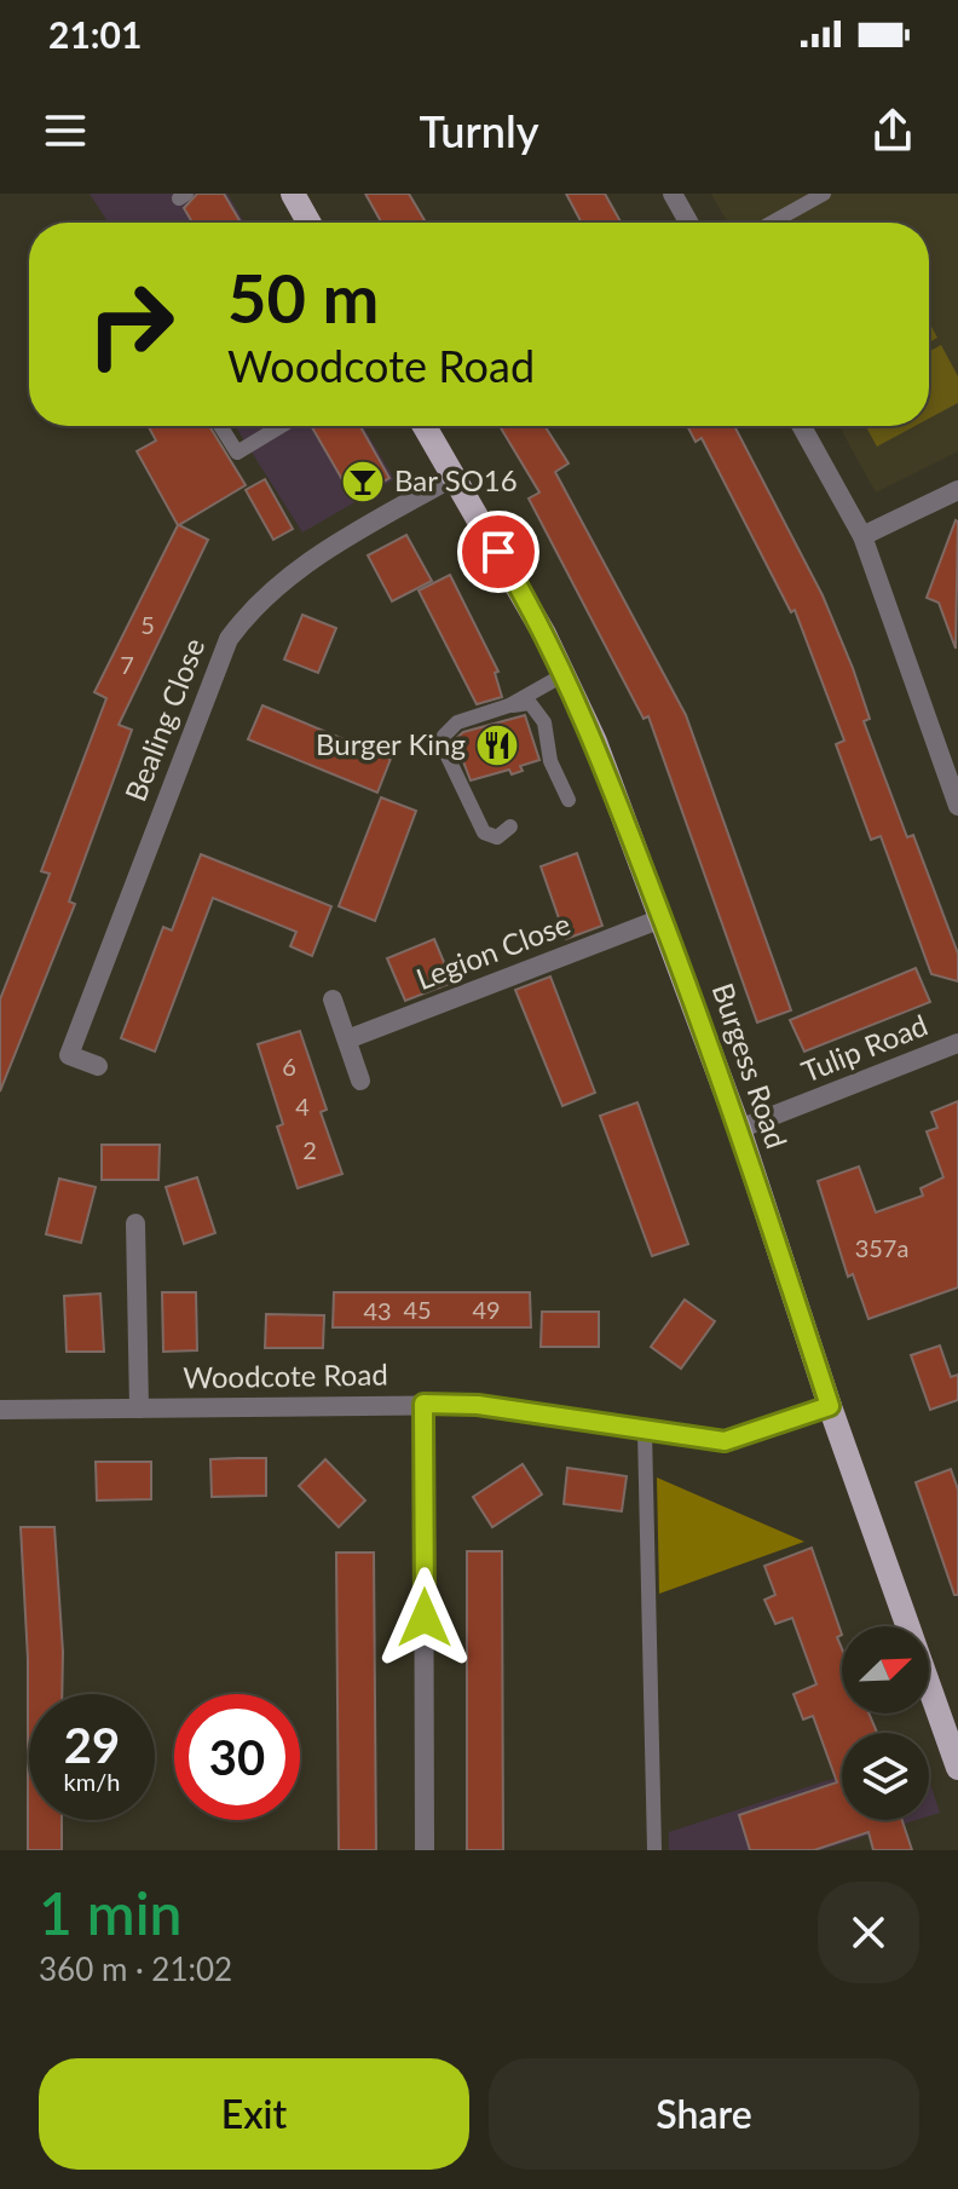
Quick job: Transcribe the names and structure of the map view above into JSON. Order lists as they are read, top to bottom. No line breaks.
{"streets":{"main road":["Burgess Road"],"street":["Bealing Close","Legion Close","Tulip Road","Woodcote Road"]},"crossings":[["Bealing Close","Burgess Road"],["Legion Close","Burgess Road"],["Tulip Road","Burgess Road"],["Burgess Road","Woodcote Road"]],"places":{"bar":["Bar SO16"],"restaurant":["Burger King"]},"house_numbers":["5","7","6","4","2","357a","45","49","43"],"north":"top right","page":{"status":"21:01","header":"Turnly","turn":["50 m","Woodcote Road"],"speed":"29 km/h","limit":"30","heading":["1 min","360 m · 21:02"],"buttons":["Exit","Share"]}}
